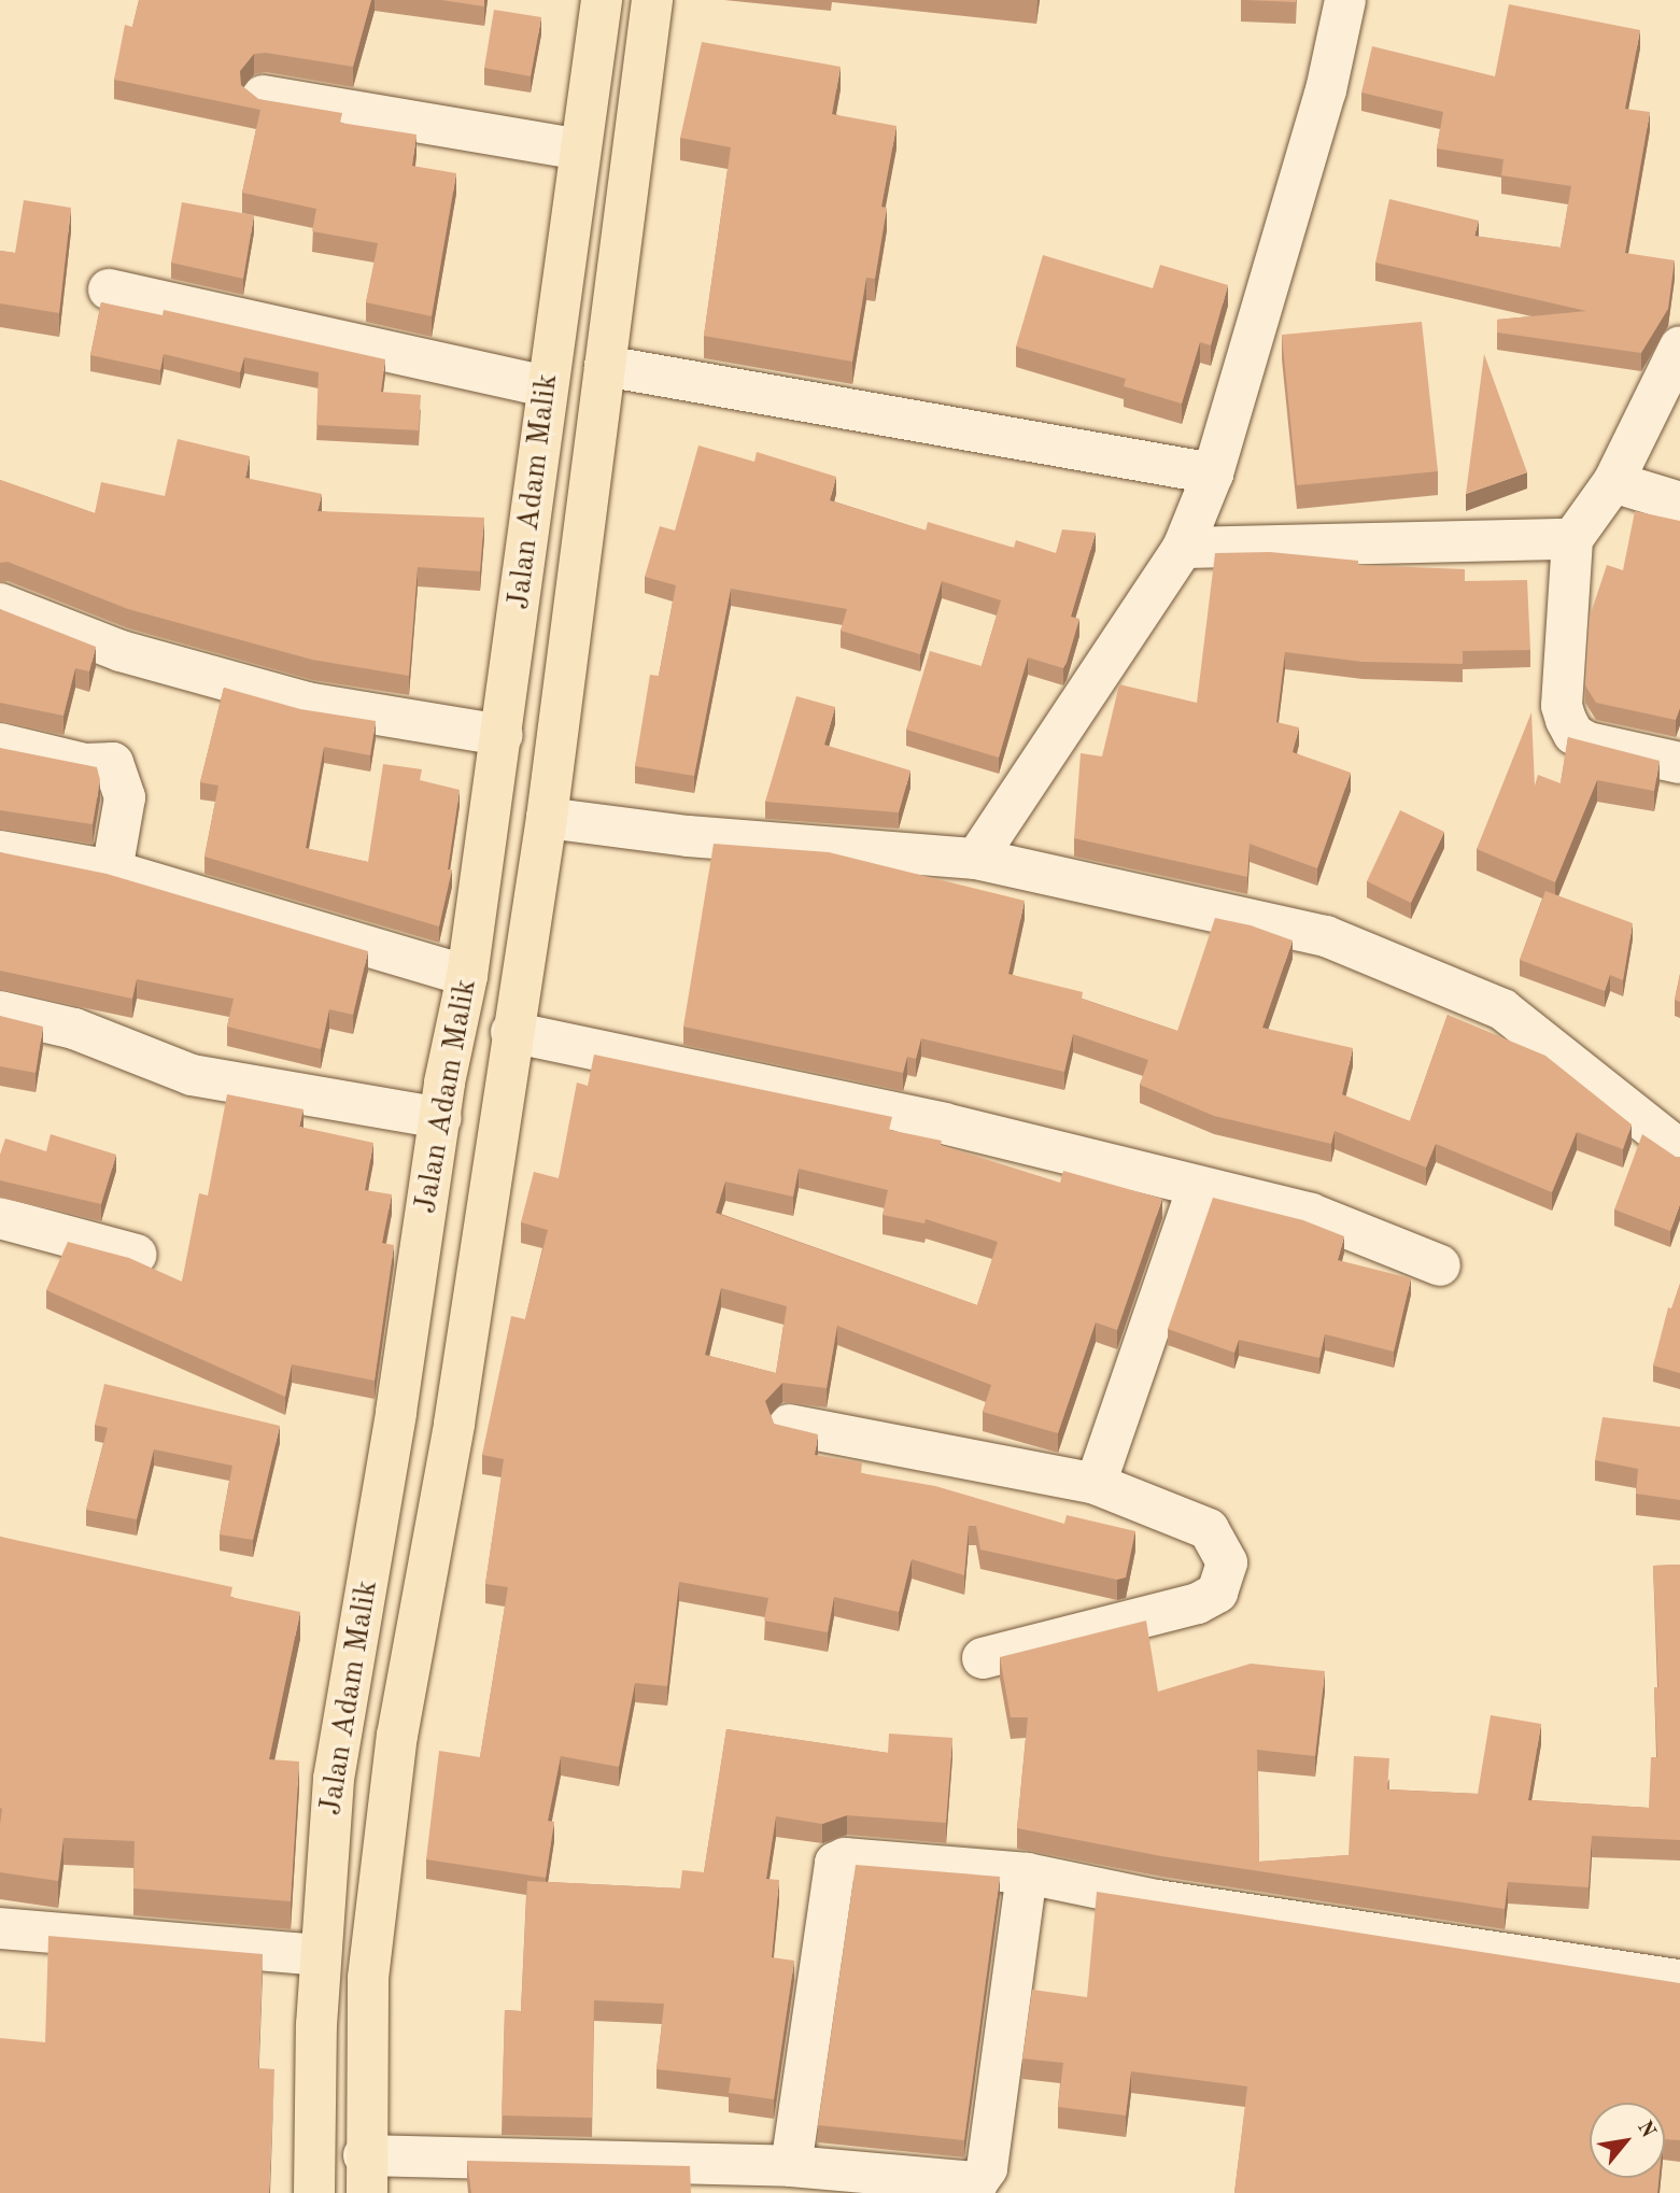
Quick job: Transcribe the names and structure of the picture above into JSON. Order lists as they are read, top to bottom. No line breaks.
{"streets":{"main road":["Jalan Adam Malik"]},"north":"top right"}
